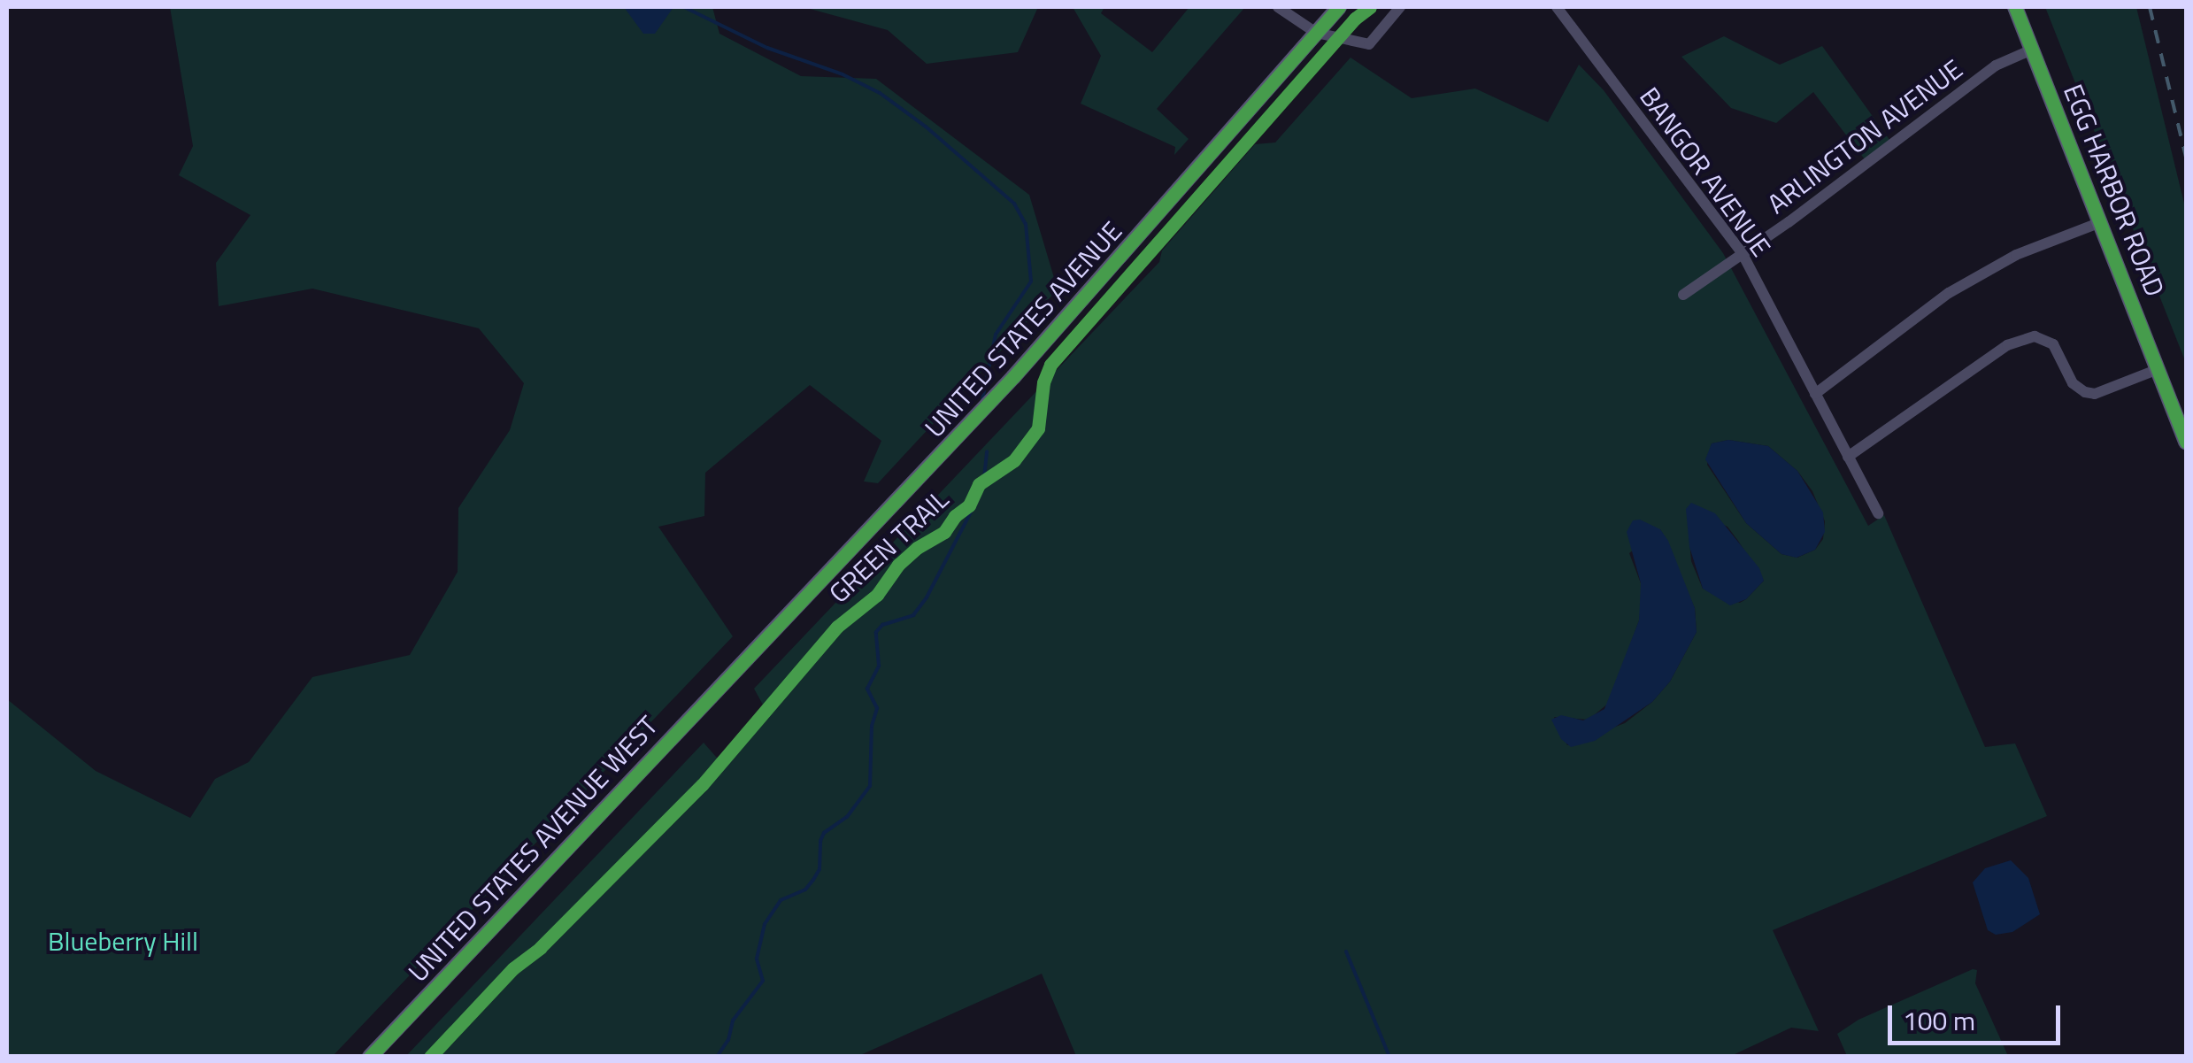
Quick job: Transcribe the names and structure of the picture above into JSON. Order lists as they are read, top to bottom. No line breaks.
{"streets":{"street":["ARLINGTON AVENUE","BANGOR AVENUE","EGG HARBOR ROAD","UNITED STATES AVENUE","UNITED STATES AVENUE WEST"],"cycle path":["GREEN TRAIL"]},"crossings":[["ARLINGTON AVENUE","BANGOR AVENUE"],["ARLINGTON AVENUE","EGG HARBOR ROAD"],["UNITED STATES AVENUE","UNITED STATES AVENUE WEST"]],"parks":["Blueberry Hill"],"scale_bar":"100 m"}
